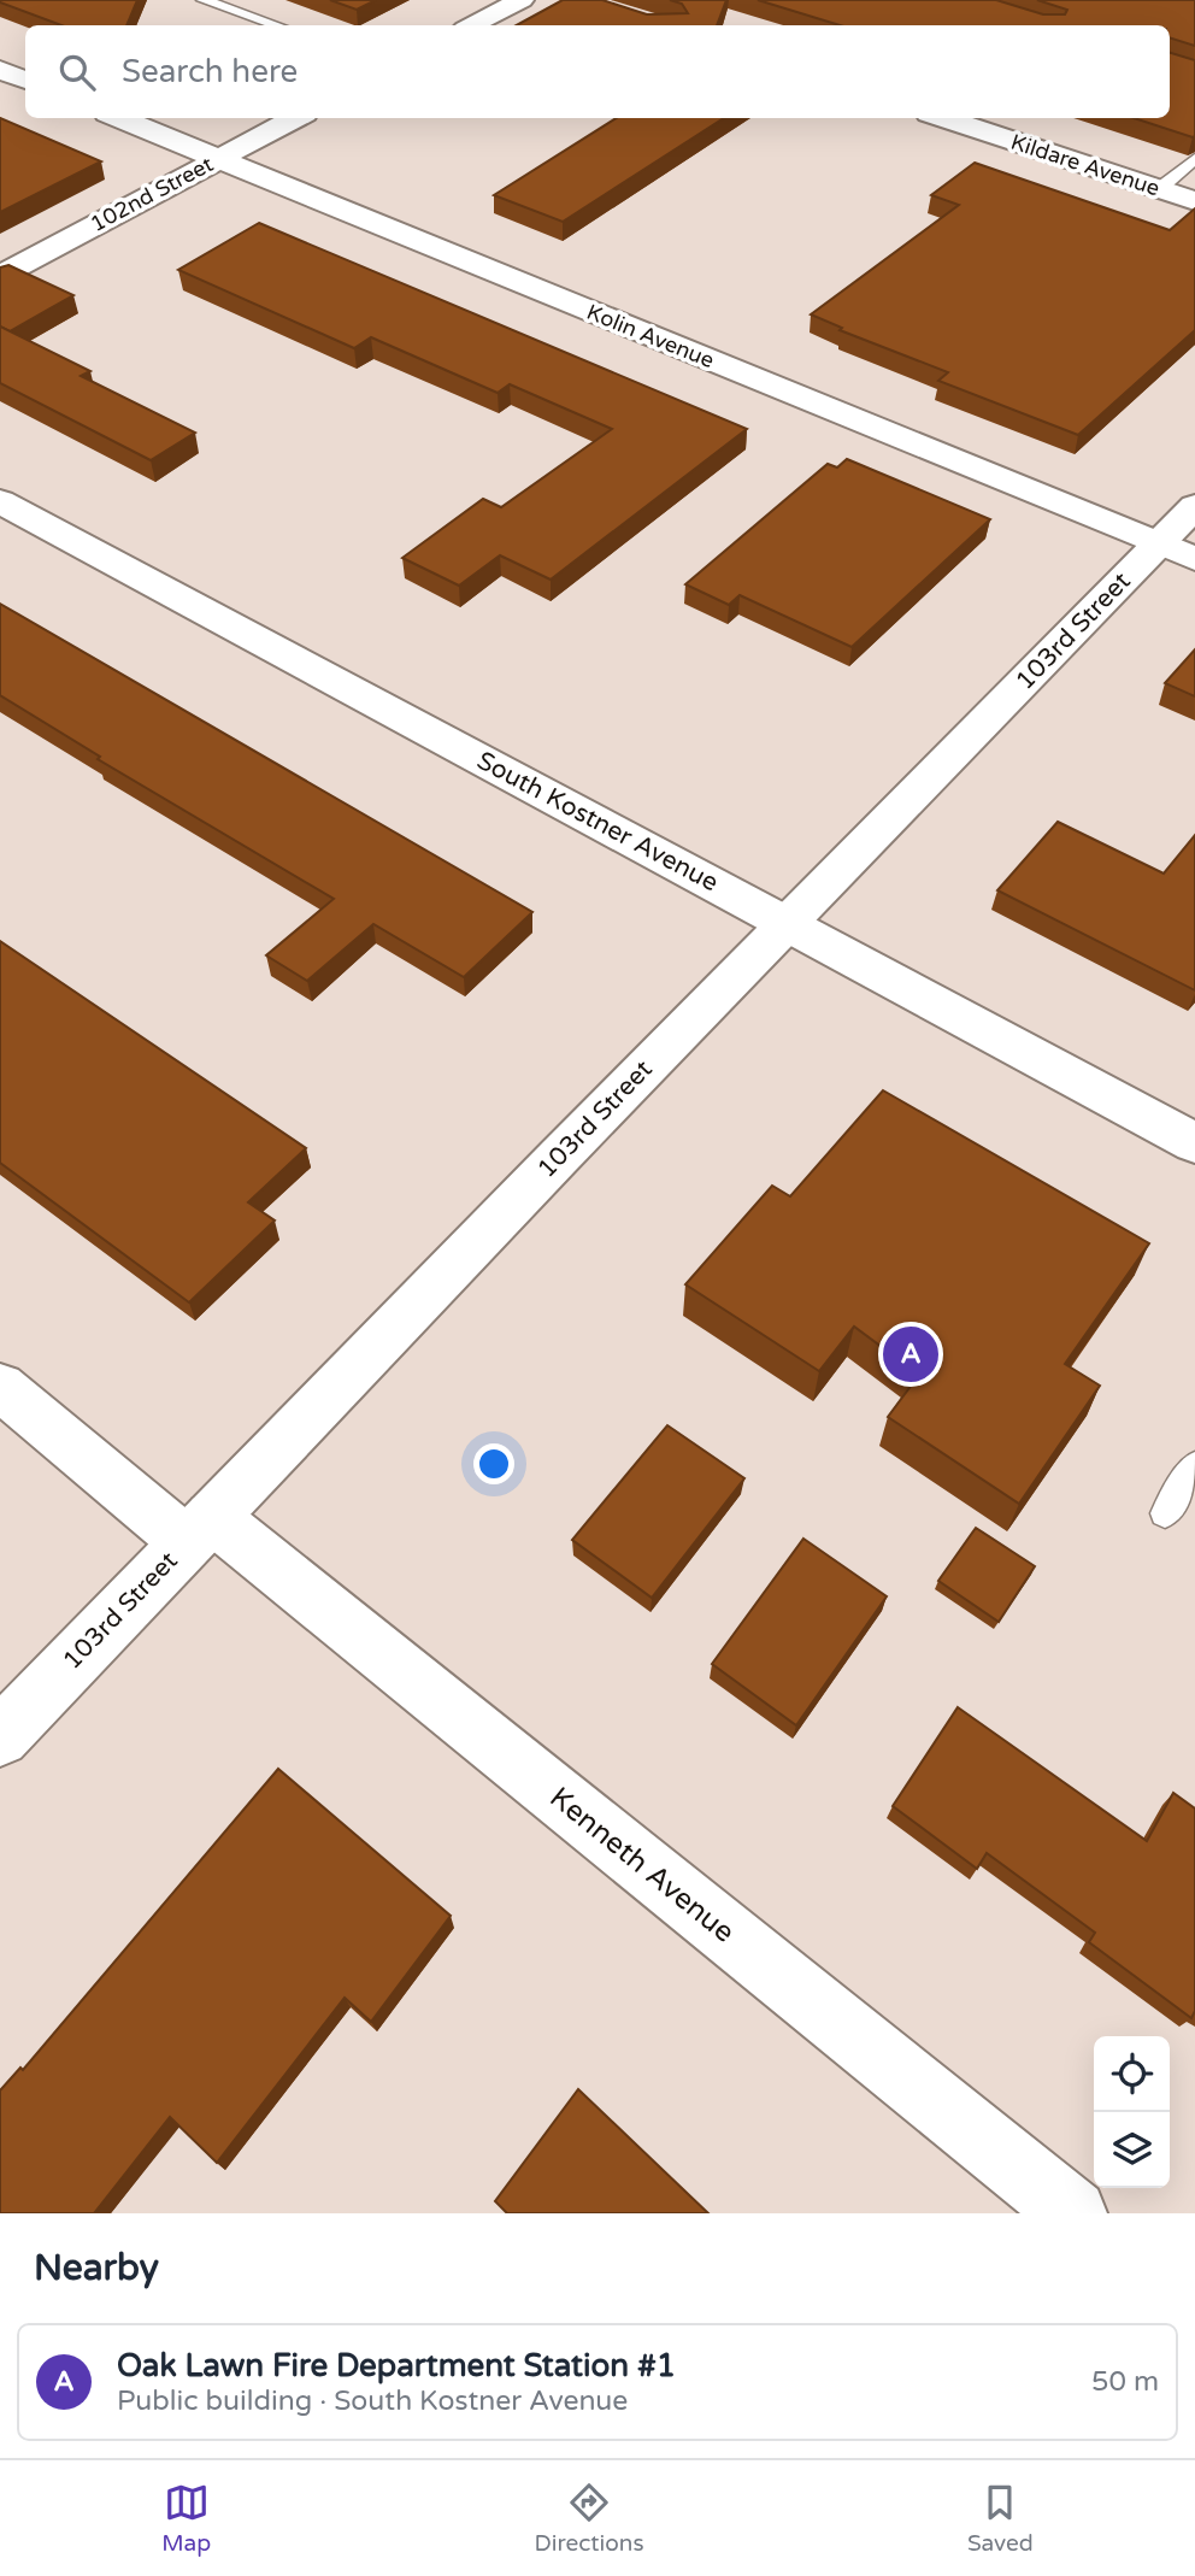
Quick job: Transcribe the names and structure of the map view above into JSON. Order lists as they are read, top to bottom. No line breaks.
{"streets":{"street":["Kildare Avenue","102nd Street","Kolin Avenue","103rd Street","South Kostner Avenue","Kenneth Avenue"]},"crossings":[["102nd Street","Kolin Avenue"],["Kolin Avenue","103rd Street"],["103rd Street","South Kostner Avenue"],["103rd Street","Kenneth Avenue"]],"page":{"search":"Search here","pins":"A","heading":"Nearby","list":[{"mark":"A","name":"Oak Lawn Fire Department Station #1","note":"Public building · South Kostner Avenue","value":"50 m"}],"nav":["Map","Directions","Saved"]}}
